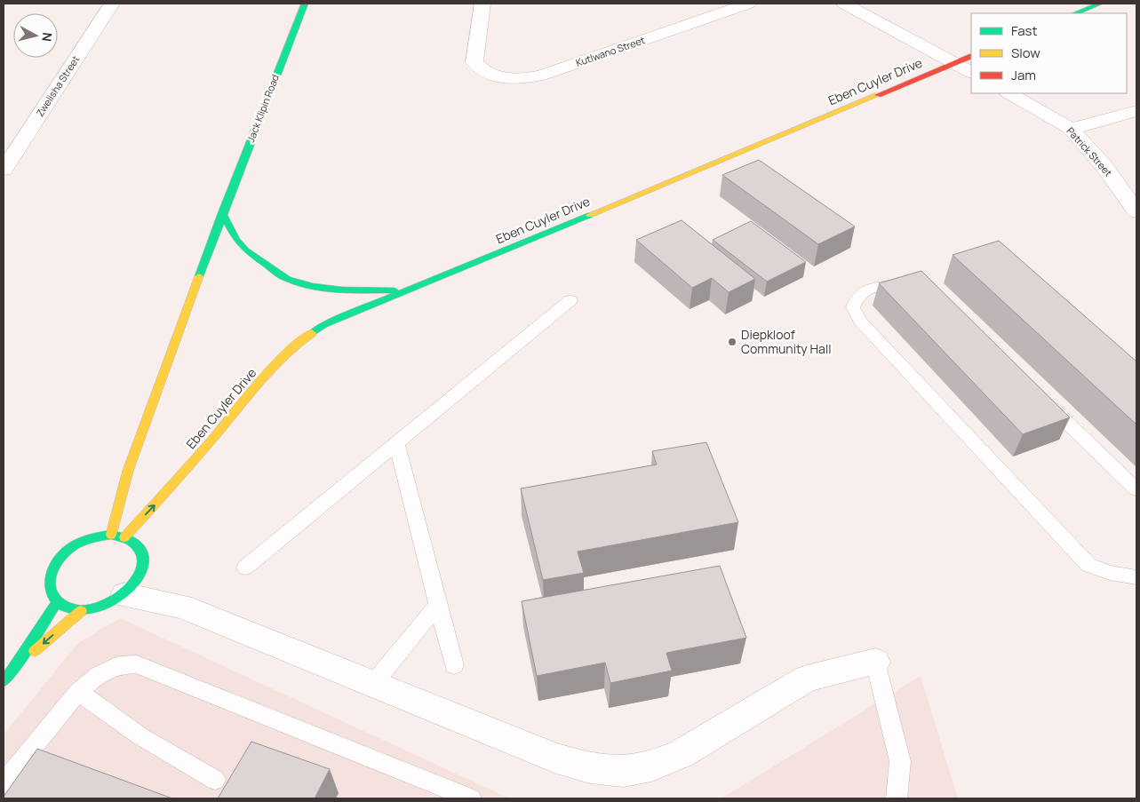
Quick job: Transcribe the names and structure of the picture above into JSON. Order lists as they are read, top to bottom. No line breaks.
{"streets":{"street":["Kutlwano Street","Eben Cuyler Drive","Zwelisha Street","Jack Klipin Road","Patrick Street"]},"places":["Diepkloof Community Hall"],"legend":["Fast","Slow","Jam"],"north":"right"}
